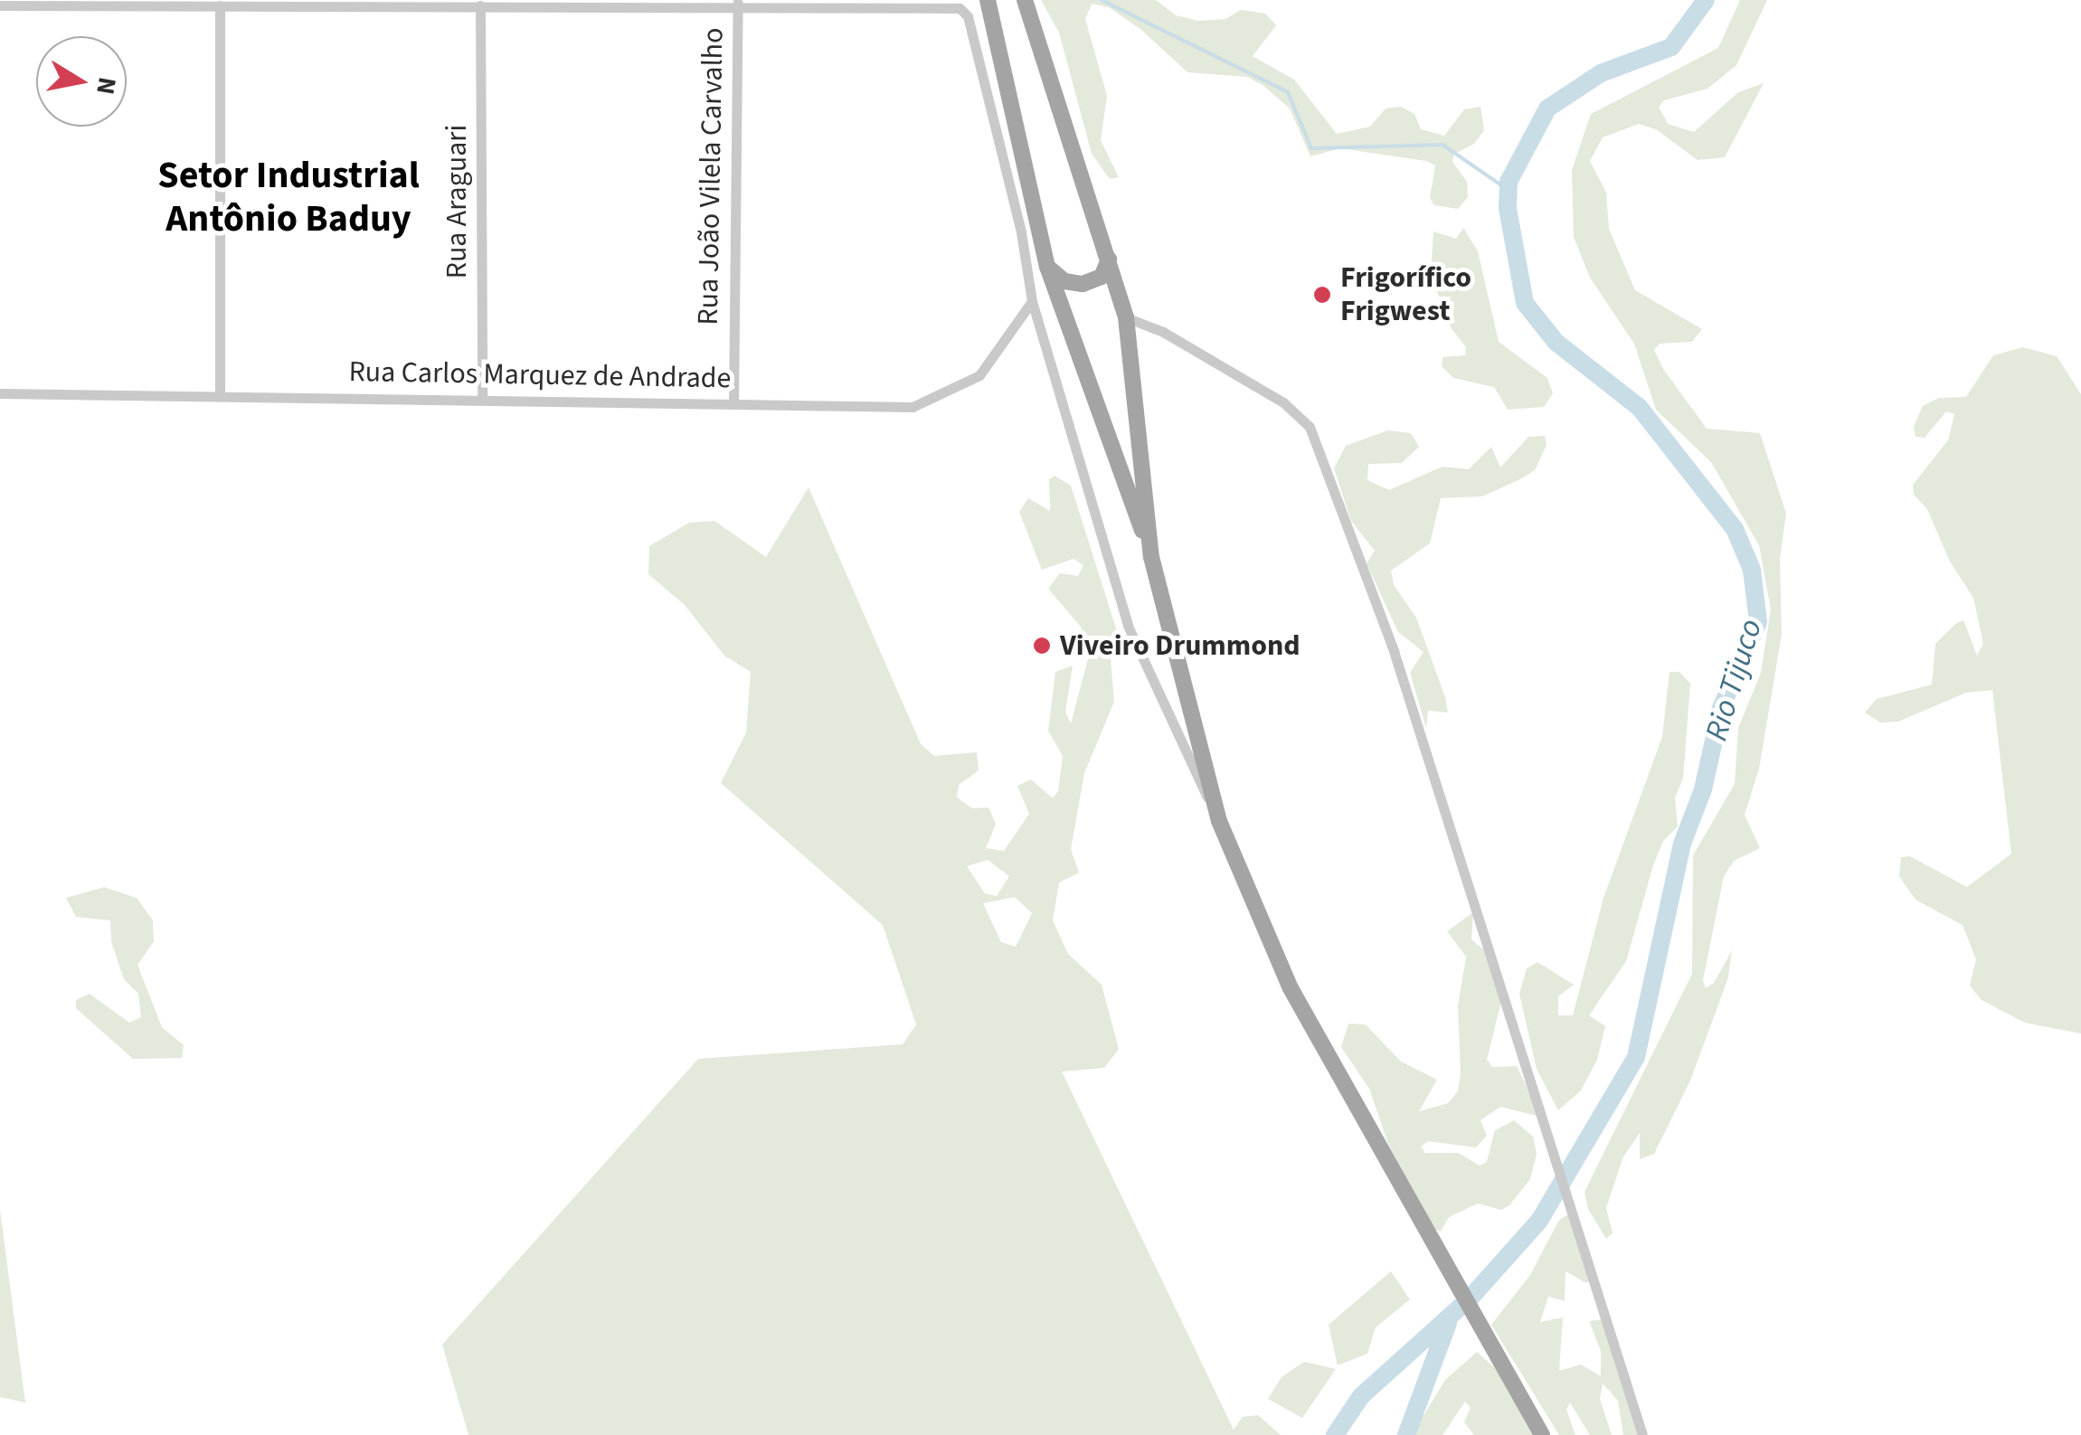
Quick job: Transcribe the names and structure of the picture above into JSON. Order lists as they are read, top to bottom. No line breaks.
{"streets":{"street":["Rua João Vilela Carvalho","Rua Araguari","Rua Carlos Marquez de Andrade"]},"crossings":[["Rua João Vilela Carvalho","Rua Carlos Marquez de Andrade"],["Rua Araguari","Rua Carlos Marquez de Andrade"]],"districts":["Setor Industrial Antônio Baduy"],"water":["Rio Tijuco"],"places":["Frigorífico Frigwest","Viveiro Drummond"],"north":"right"}
